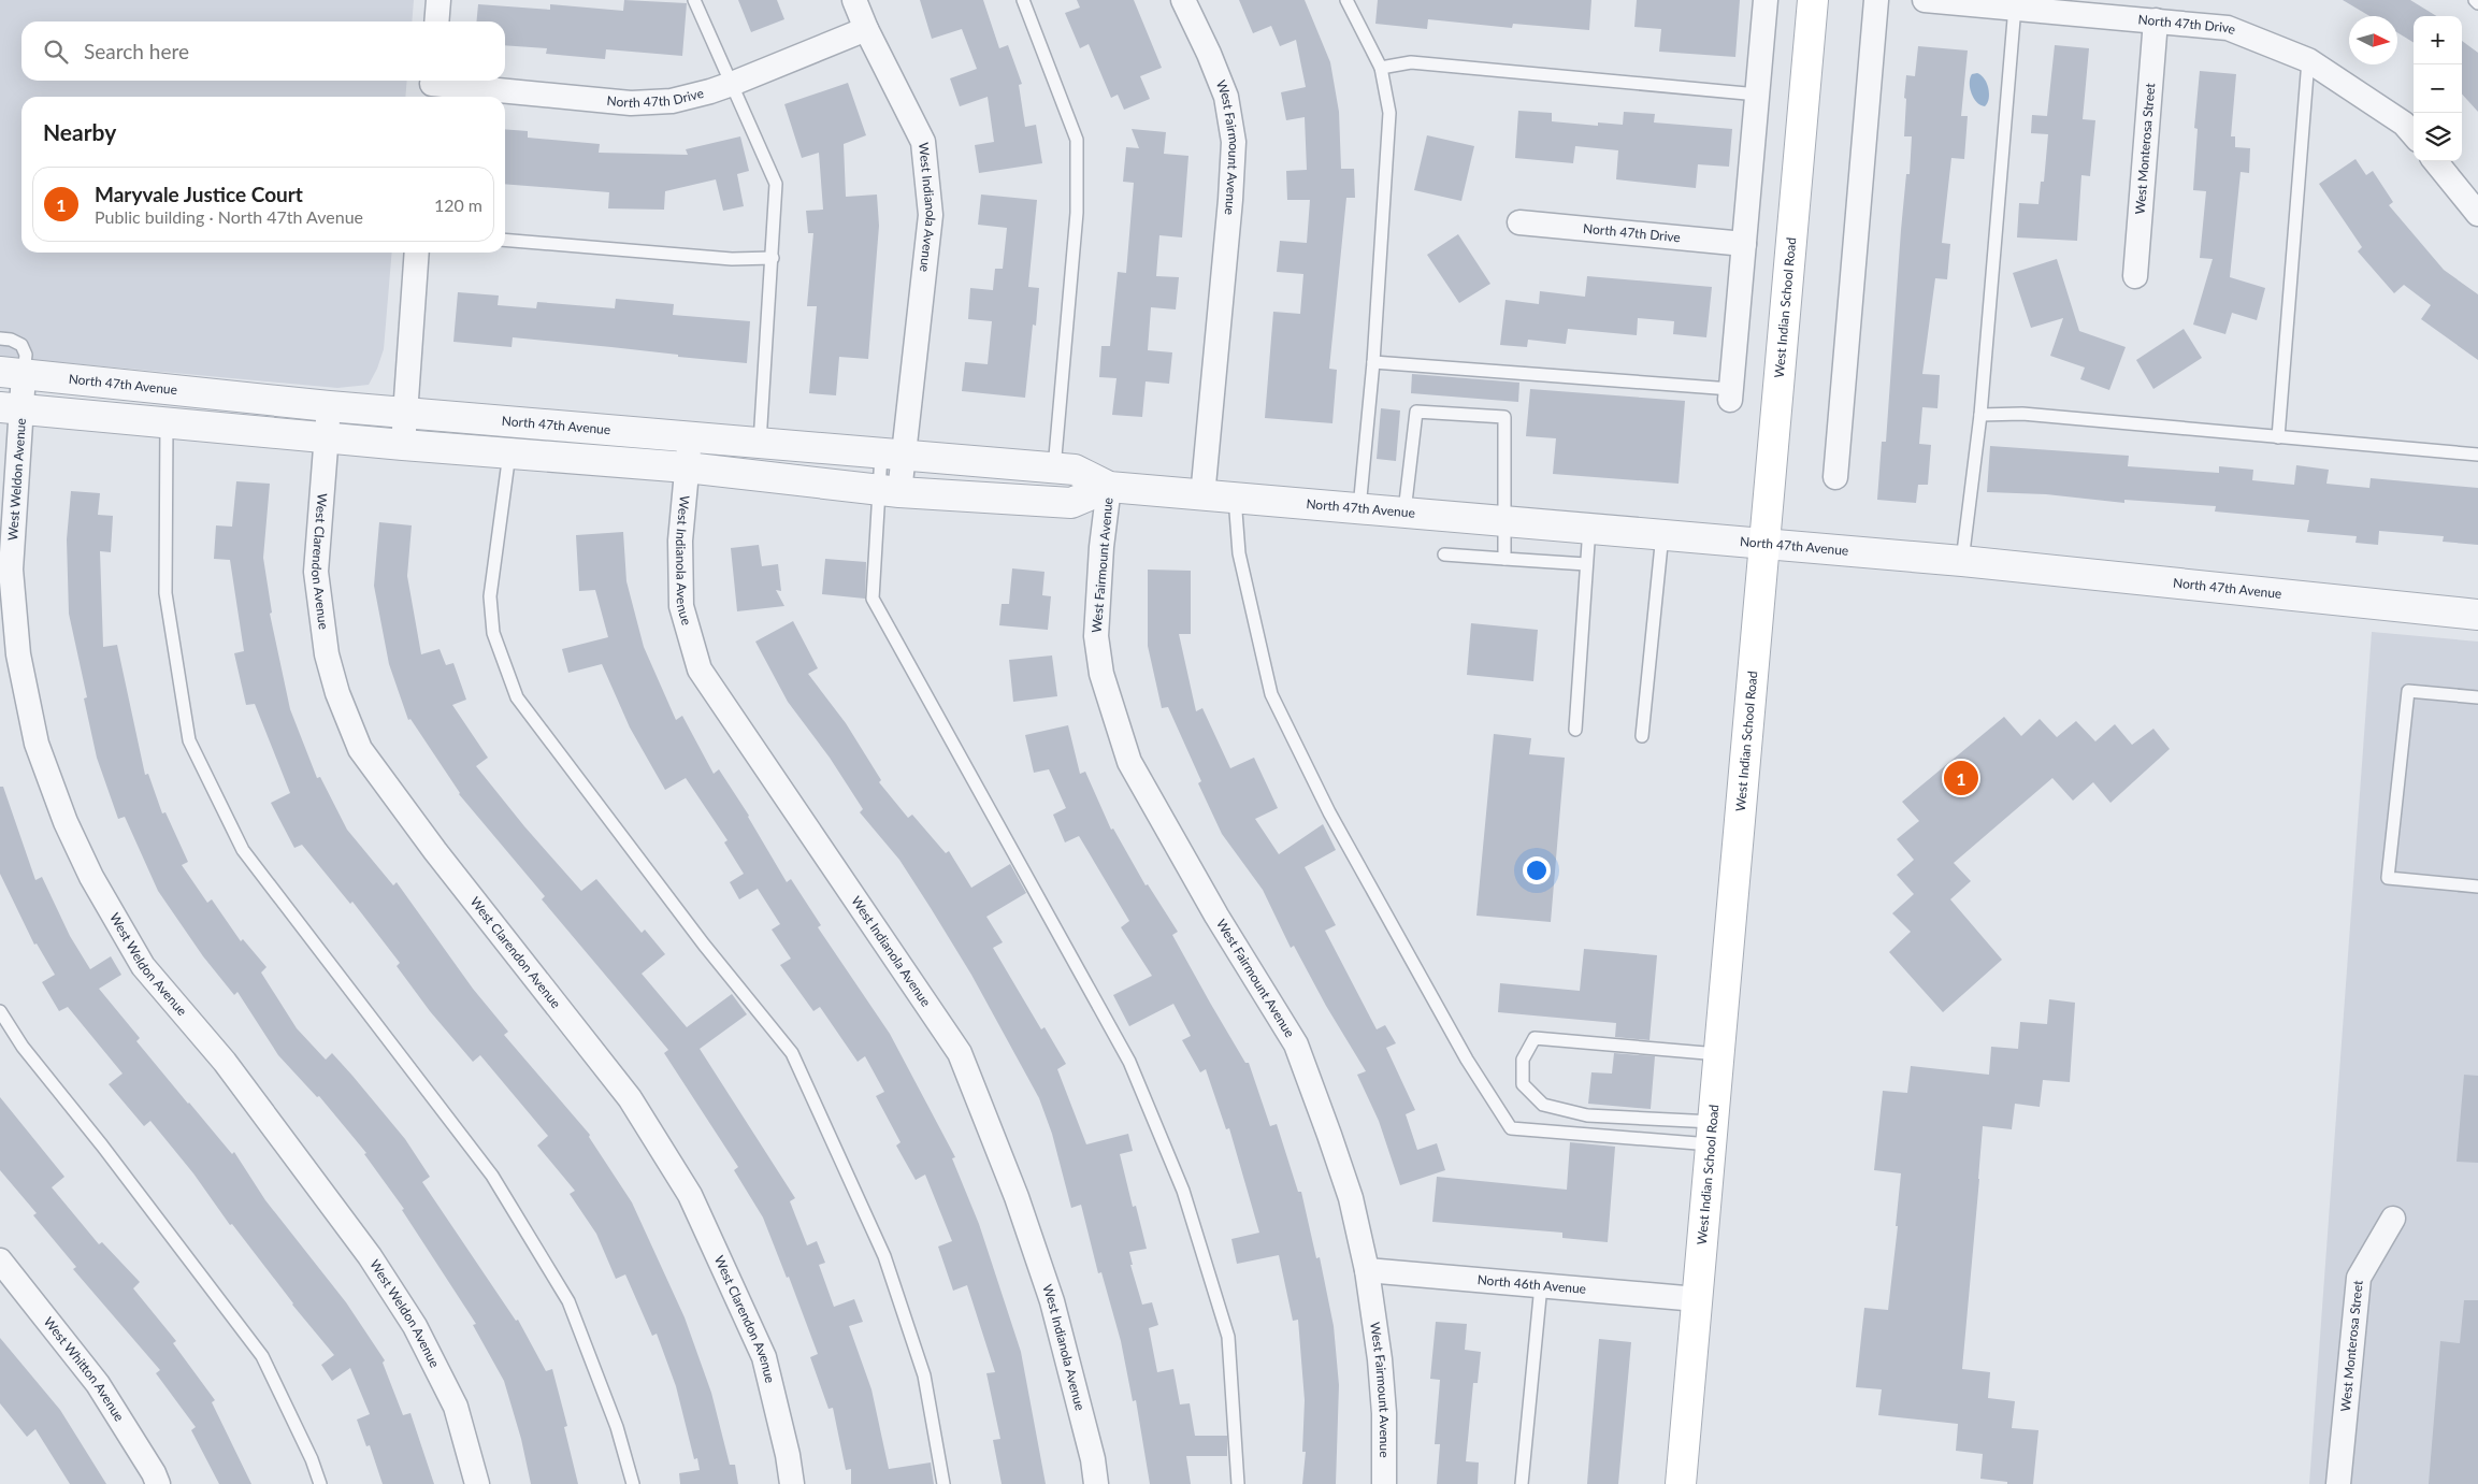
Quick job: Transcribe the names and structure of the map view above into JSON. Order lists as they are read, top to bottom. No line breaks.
{"streets":{"main road":["West Indian School Road"],"street":["North 47th Drive","West Fairmount Avenue","West Monterosa Street","West Indianola Avenue","North 47th Avenue","West Weldon Avenue","West Clarendon Avenue","North 46th Avenue","West Whitton Avenue"]},"crossings":[["North 47th Drive","West Monterosa Street"],["North 47th Drive","West Indianola Avenue"],["West Fairmount Avenue","North 47th Avenue"],["West Fairmount Avenue","North 46th Avenue"],["West Indianola Avenue","North 47th Avenue"],["West Indian School Road","North 47th Avenue"],["West Indian School Road","North 46th Avenue"],["North 47th Avenue","West Weldon Avenue"],["North 47th Avenue","West Clarendon Avenue"]],"north":"right","page":{"map_buttons":["+","−"],"search":"Search here","heading":"Nearby","list":[{"mark":"1","name":"Maryvale Justice Court","note":"Public building · North 47th Avenue","value":"120 m"}],"pins":"1"}}
